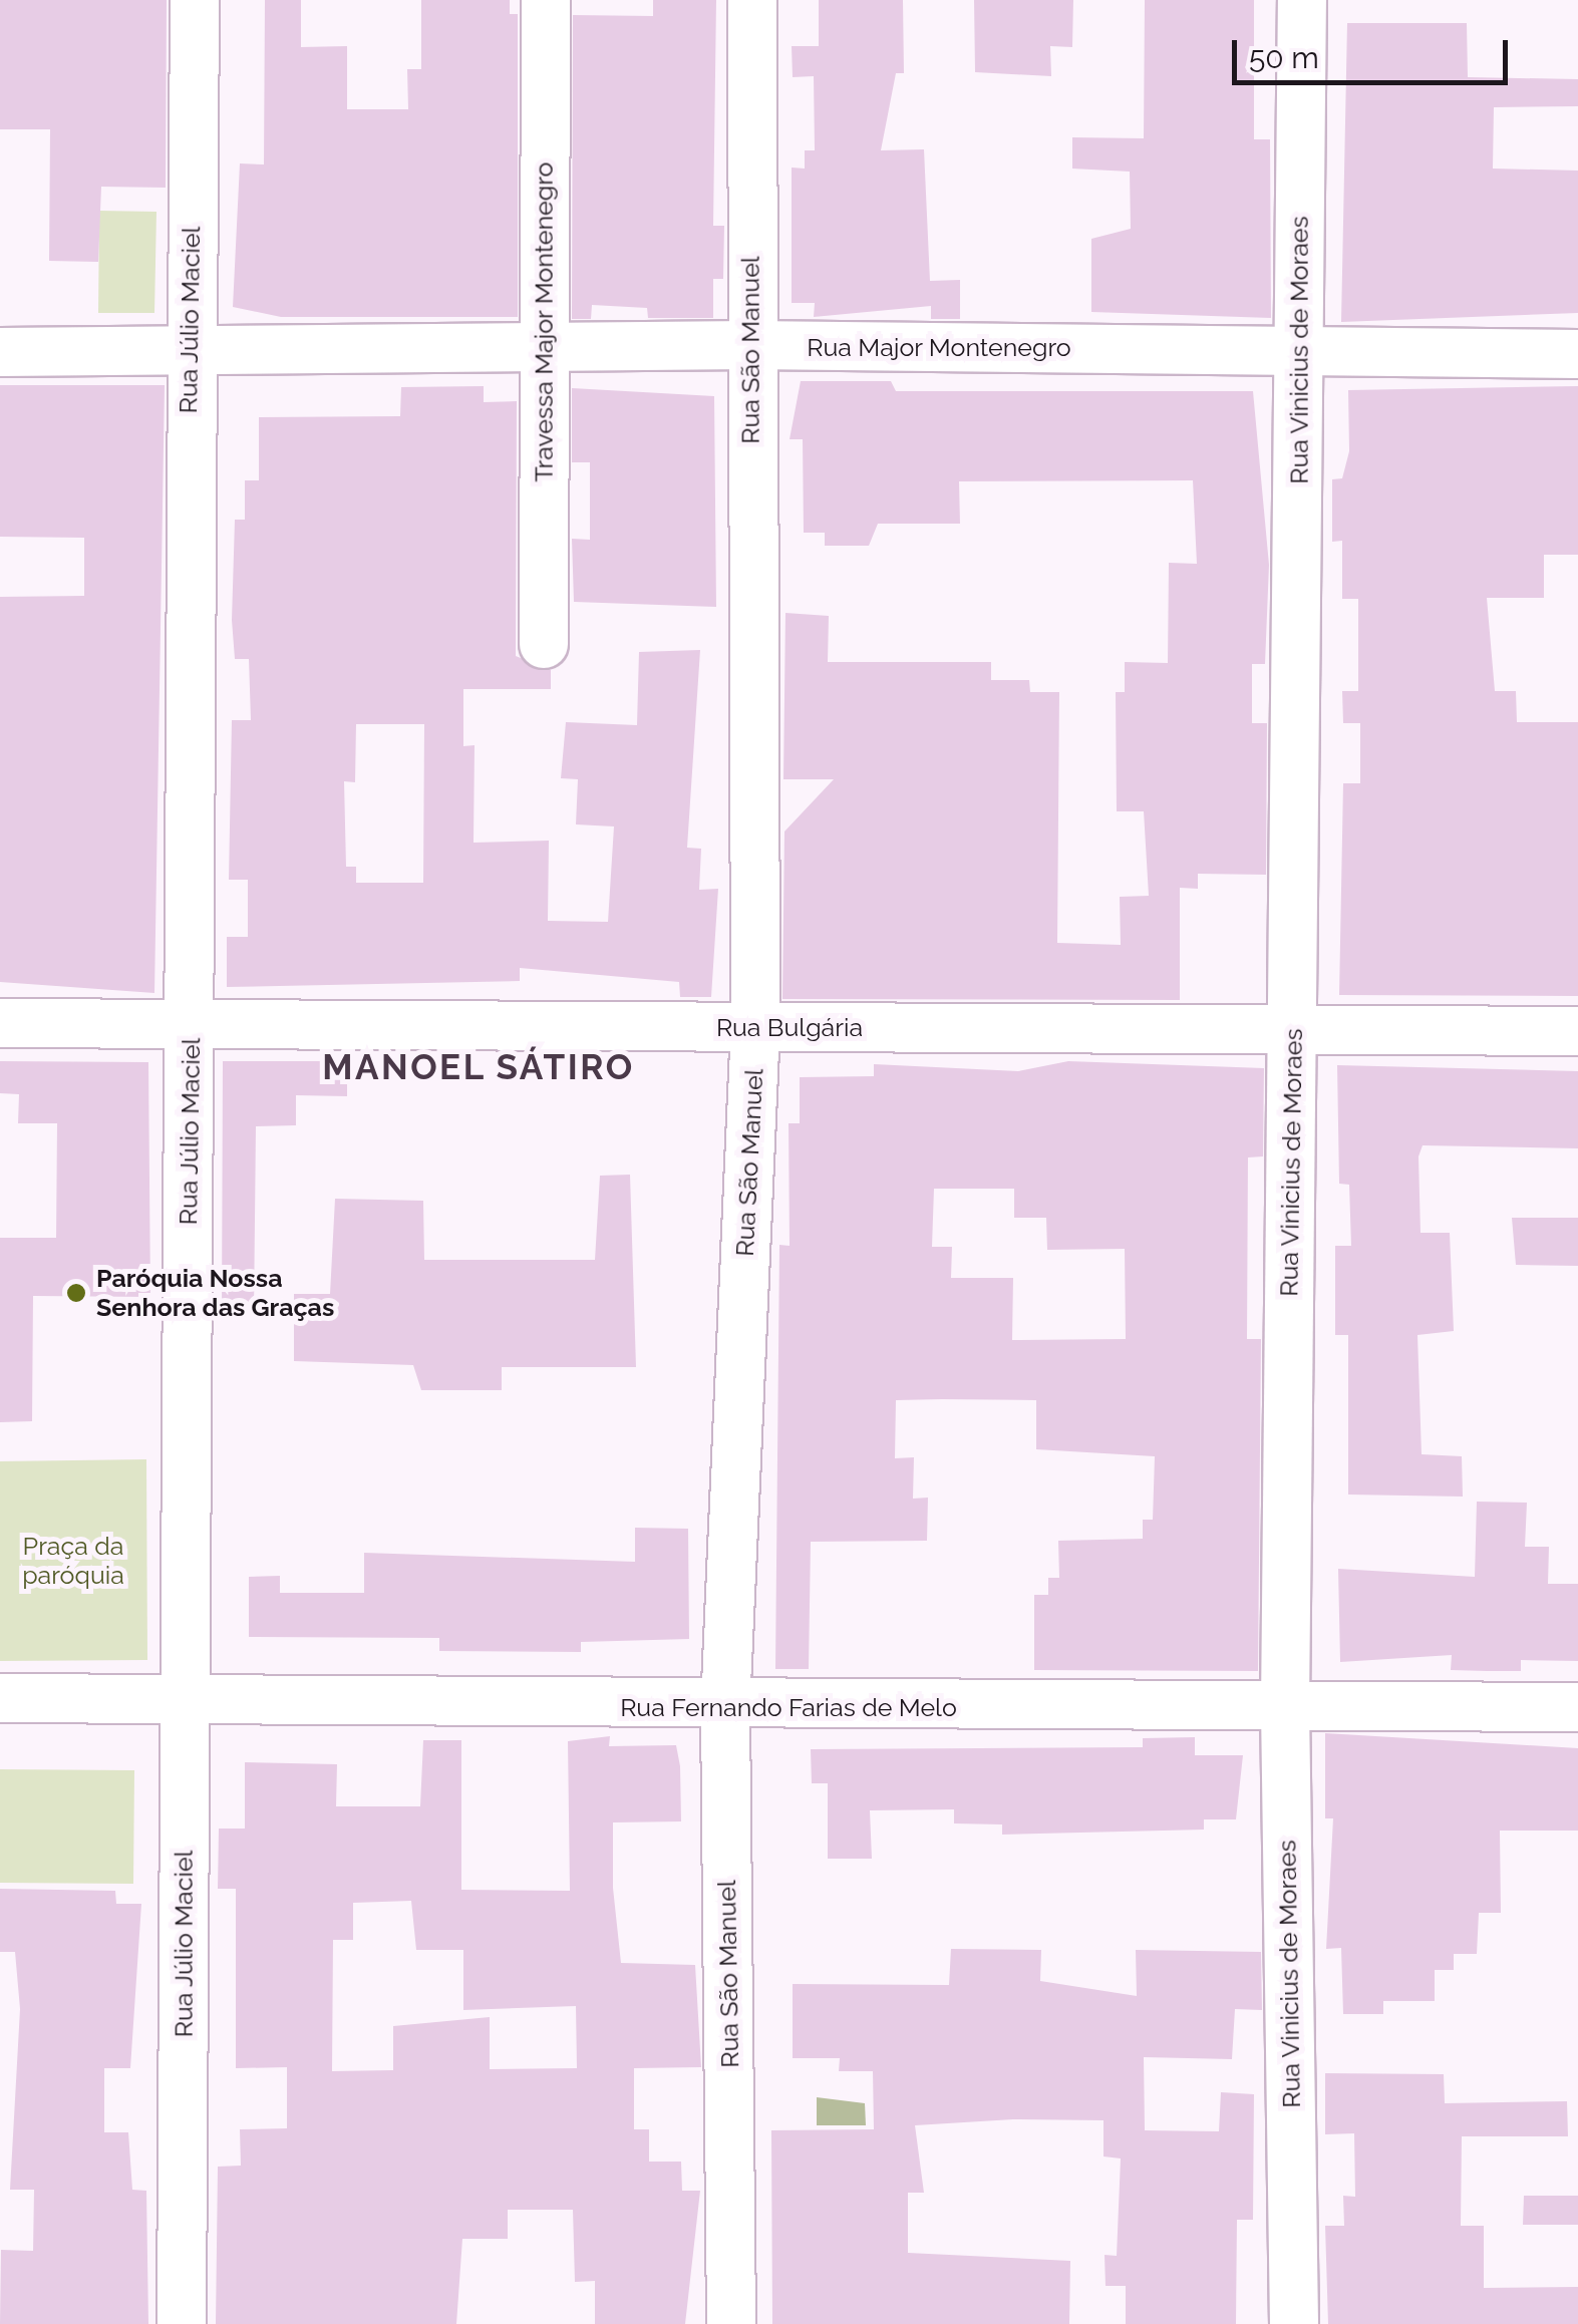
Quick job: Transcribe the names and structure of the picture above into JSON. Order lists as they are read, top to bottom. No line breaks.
{"streets":{"street":["Rua Júlio Maciel","Travessa Major Montenegro","Rua Major Montenegro","Rua São Manuel","Rua Vinicius de Moraes","Rua Bulgária","Rua Fernando Farias de Melo"]},"crossings":[["Rua Júlio Maciel","Rua Major Montenegro"],["Rua Júlio Maciel","Rua Bulgária"],["Rua Júlio Maciel","Rua Fernando Farias de Melo"],["Travessa Major Montenegro","Rua Major Montenegro"],["Rua Major Montenegro","Rua São Manuel"],["Rua Major Montenegro","Rua Vinicius de Moraes"],["Rua São Manuel","Rua Bulgária"],["Rua São Manuel","Rua Fernando Farias de Melo"],["Rua Vinicius de Moraes","Rua Bulgária"],["Rua Vinicius de Moraes","Rua Fernando Farias de Melo"]],"districts":["MANOEL SÁTIRO"],"parks":["Praça da paróquia"],"places":["Paróquia Nossa Senhora das Graças"],"scale_bar":"50 m"}
